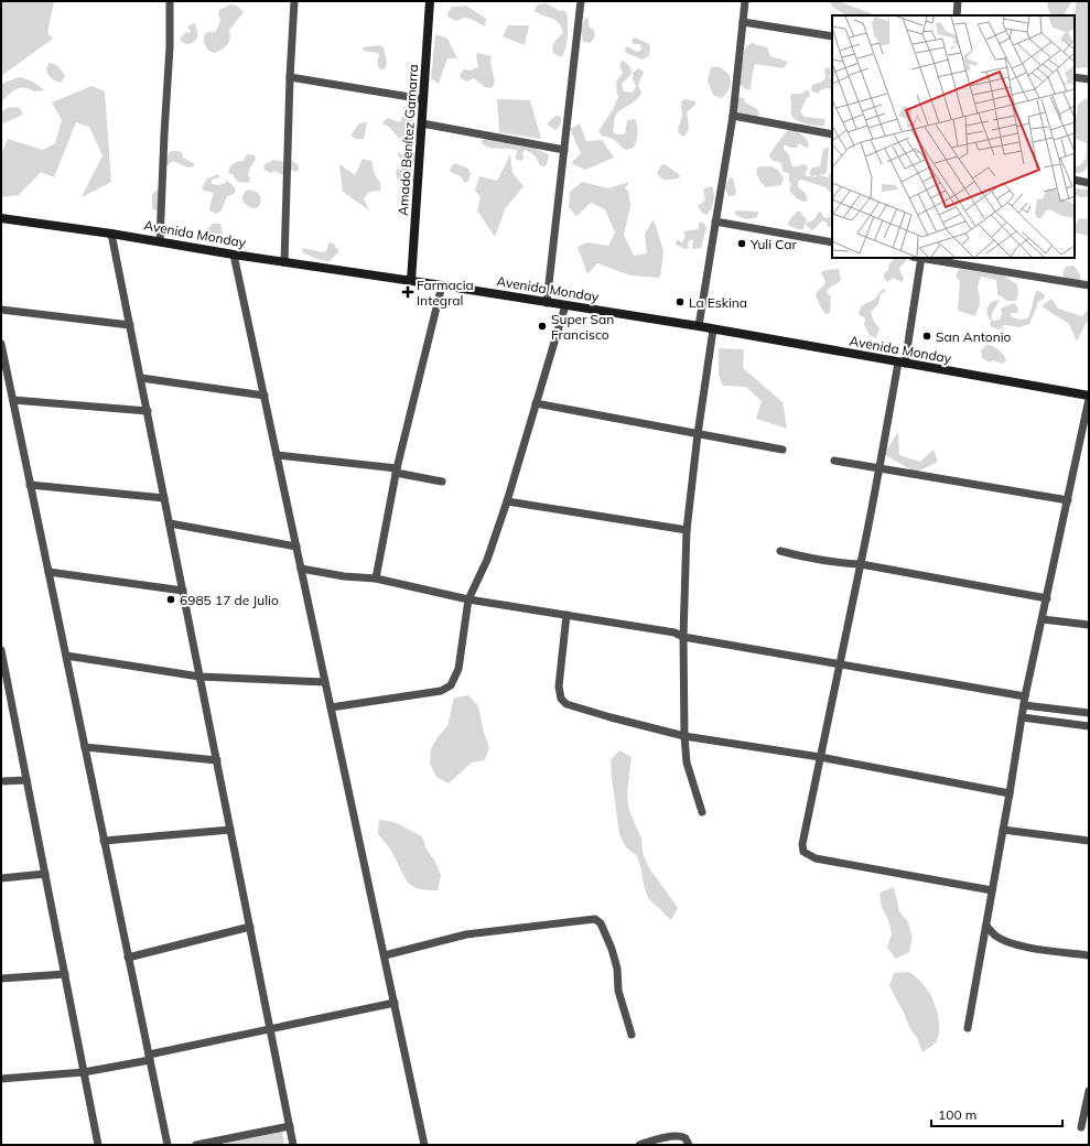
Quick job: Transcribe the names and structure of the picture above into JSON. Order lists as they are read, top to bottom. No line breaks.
{"streets":{"main road":["Amado Benítez Gamarra","Avenida Monday"]},"crossings":[["Amado Benítez Gamarra","Avenida Monday"]],"places":{"other":["Yuli Car","La Eskina","Super San Francisco","San Antonio","6985 17 de Julio"],"health":["Farmacia Integral"]},"scale_bar":"100 m"}
